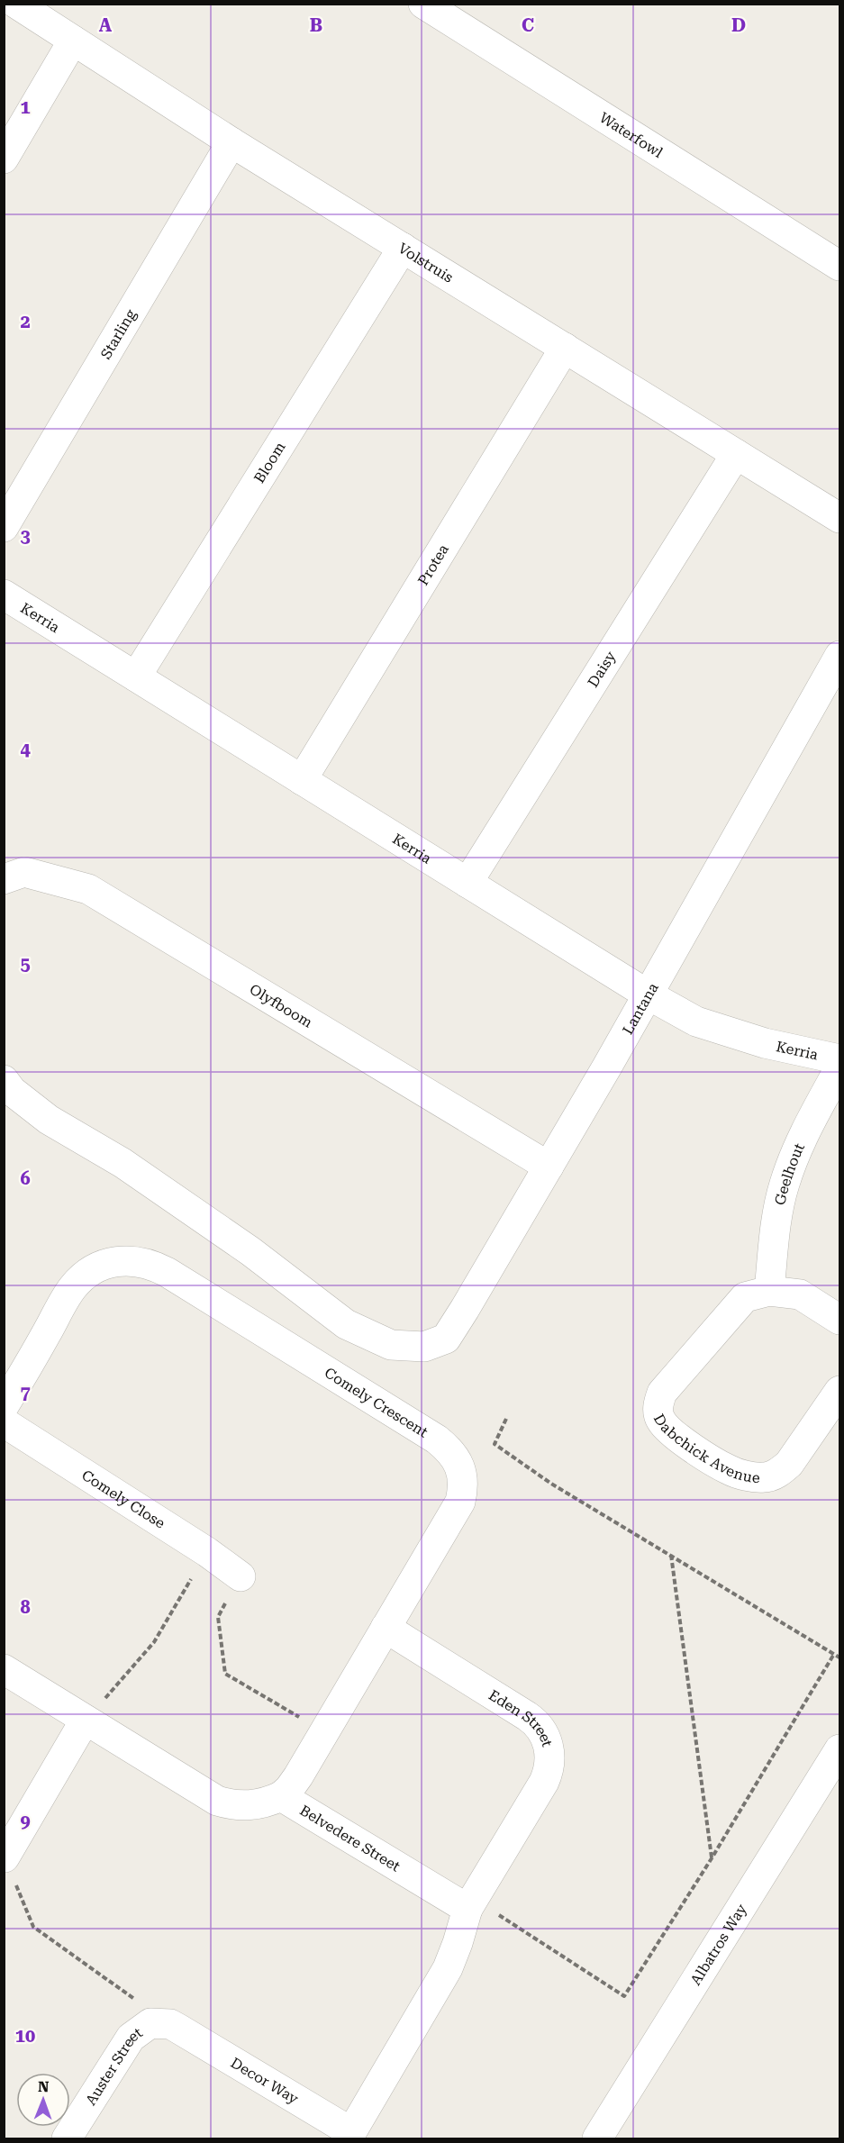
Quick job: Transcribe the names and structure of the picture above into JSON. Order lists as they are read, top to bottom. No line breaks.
{"streets":{"street":["Waterfowl","Volstruis","Starling","Bloom","Protea","Kerria","Daisy","Olyfboom","Lantana","Geelhout","Comely Crescent","Dabchick Avenue","Comely Close","Eden Street","Belvedere Street","Albatros Way","Auster Street","Decor Way"]},"crossings":[["Volstruis","Starling"],["Volstruis","Bloom"],["Volstruis","Protea"],["Volstruis","Daisy"],["Bloom","Kerria"],["Protea","Kerria"],["Kerria","Daisy"],["Kerria","Lantana"],["Olyfboom","Lantana"],["Geelhout","Dabchick Avenue"],["Comely Crescent","Eden Street"],["Comely Crescent","Belvedere Street"],["Eden Street","Belvedere Street"],["Auster Street","Decor Way"]],"north":"top","grid":{"columns":["A","B","C","D"],"rows":["1","2","3","4","5","6","7","8","9","10"]}}
